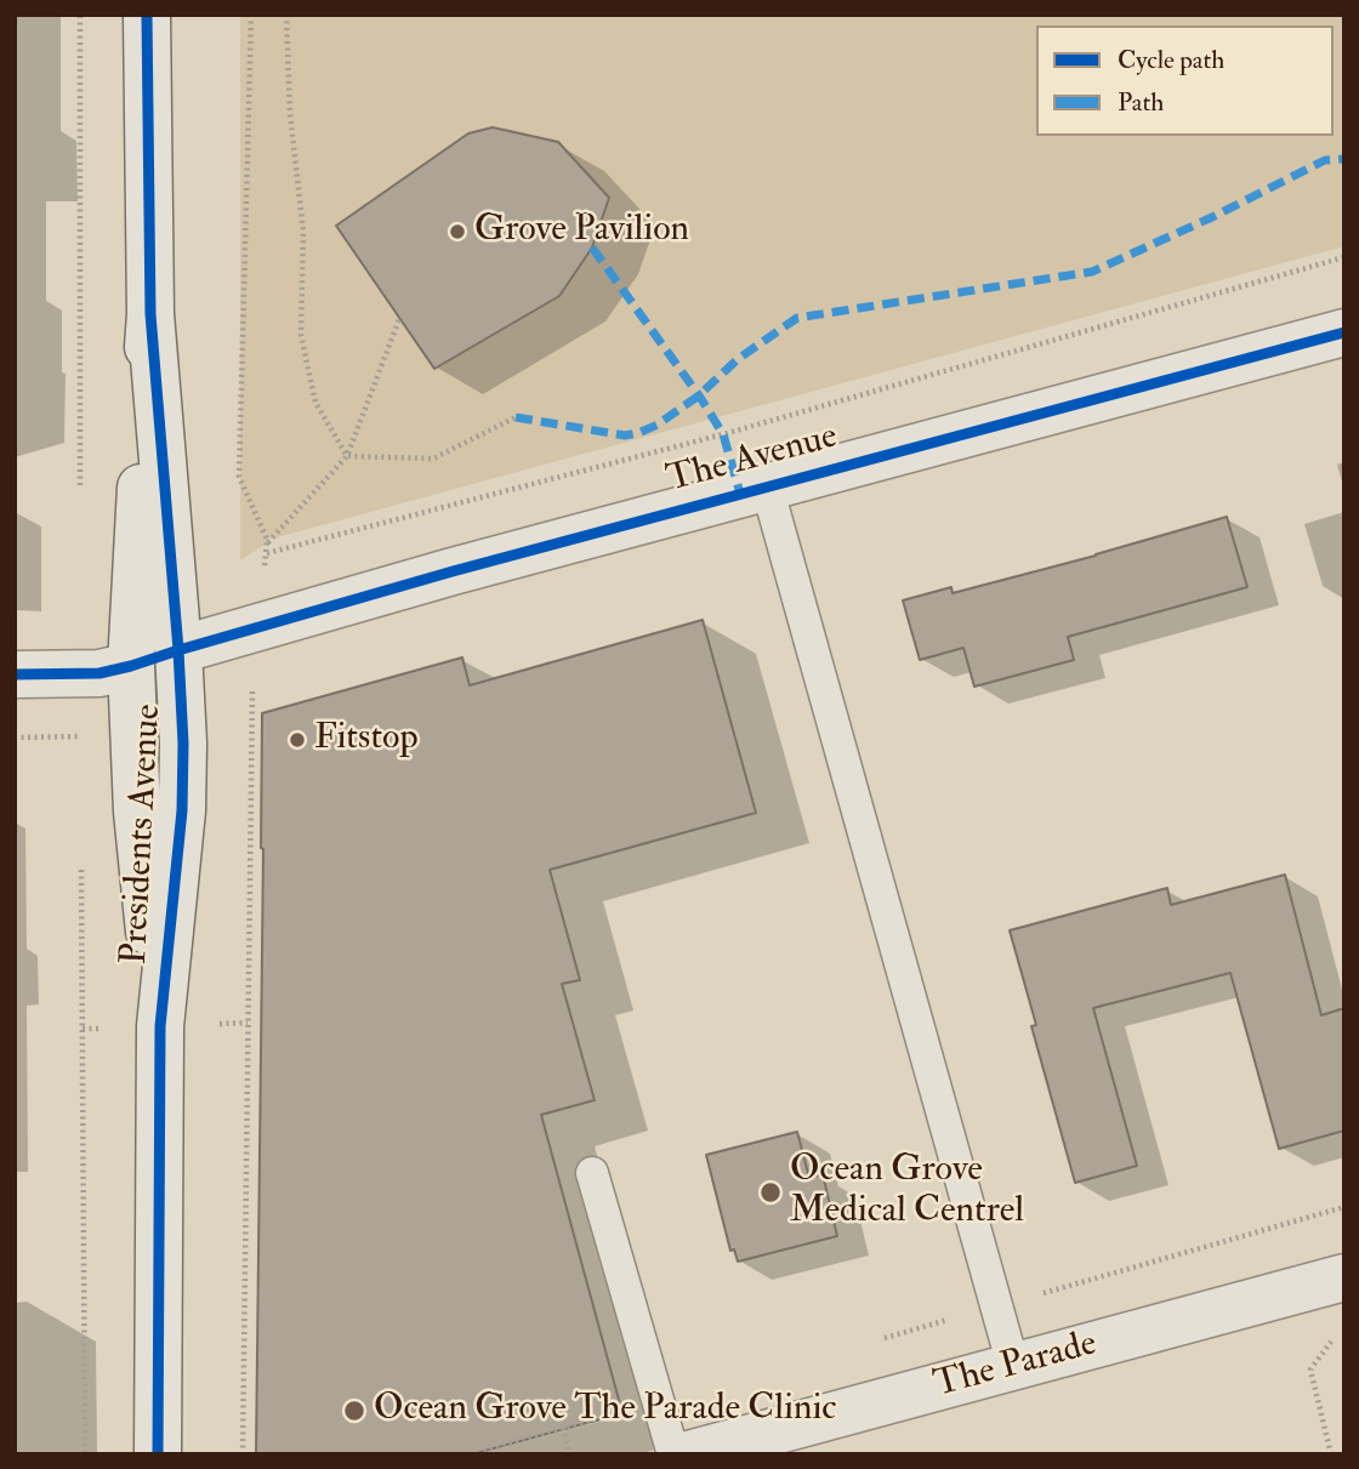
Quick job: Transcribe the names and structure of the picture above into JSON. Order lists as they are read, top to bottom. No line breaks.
{"streets":{"street":["The Avenue","Presidents Avenue","The Parade"]},"crossings":[["The Avenue","Presidents Avenue"]],"places":["Grove Pavilion","Fitstop","Ocean Grove Medical Centrel","Ocean Grove The Parade Clinic"],"legend":["Cycle path","Path"]}
